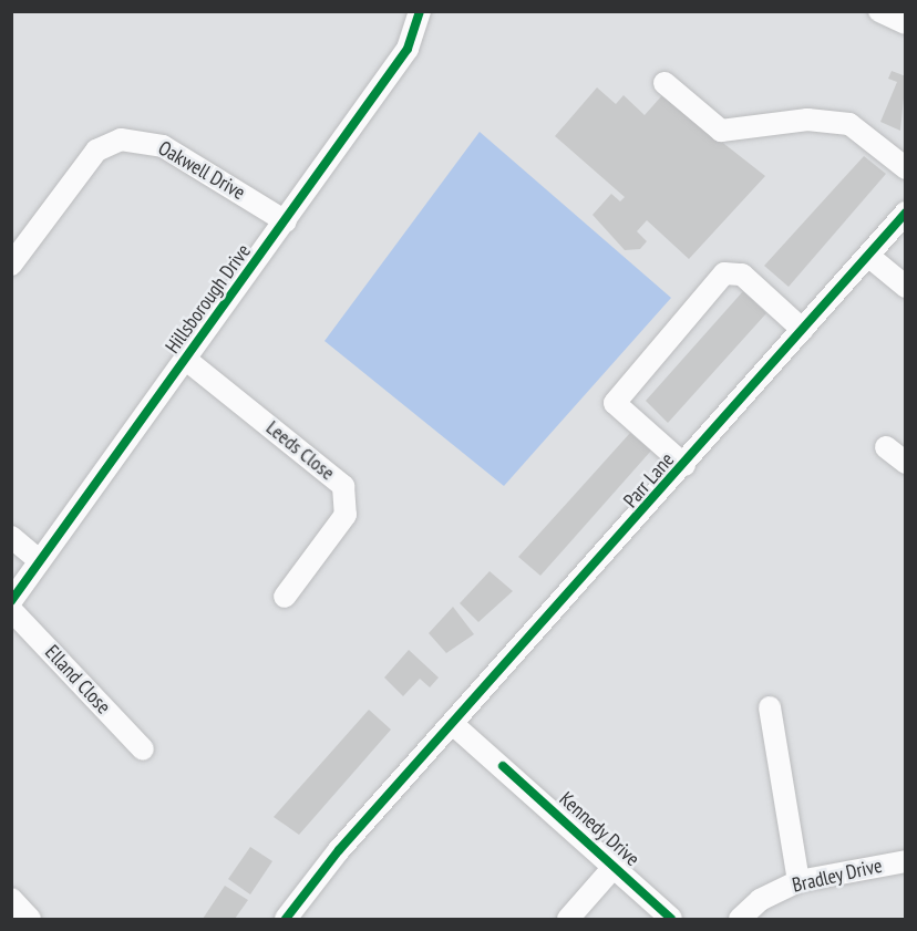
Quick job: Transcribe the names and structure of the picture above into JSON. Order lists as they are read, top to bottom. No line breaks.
{"streets":{"street":["Oakwell Drive","Hillsborough Drive","Leeds Close","Parr Lane","Elland Close","Kennedy Drive","Bradley Drive"]},"crossings":[["Oakwell Drive","Hillsborough Drive"],["Hillsborough Drive","Leeds Close"],["Parr Lane","Kennedy Drive"]]}
